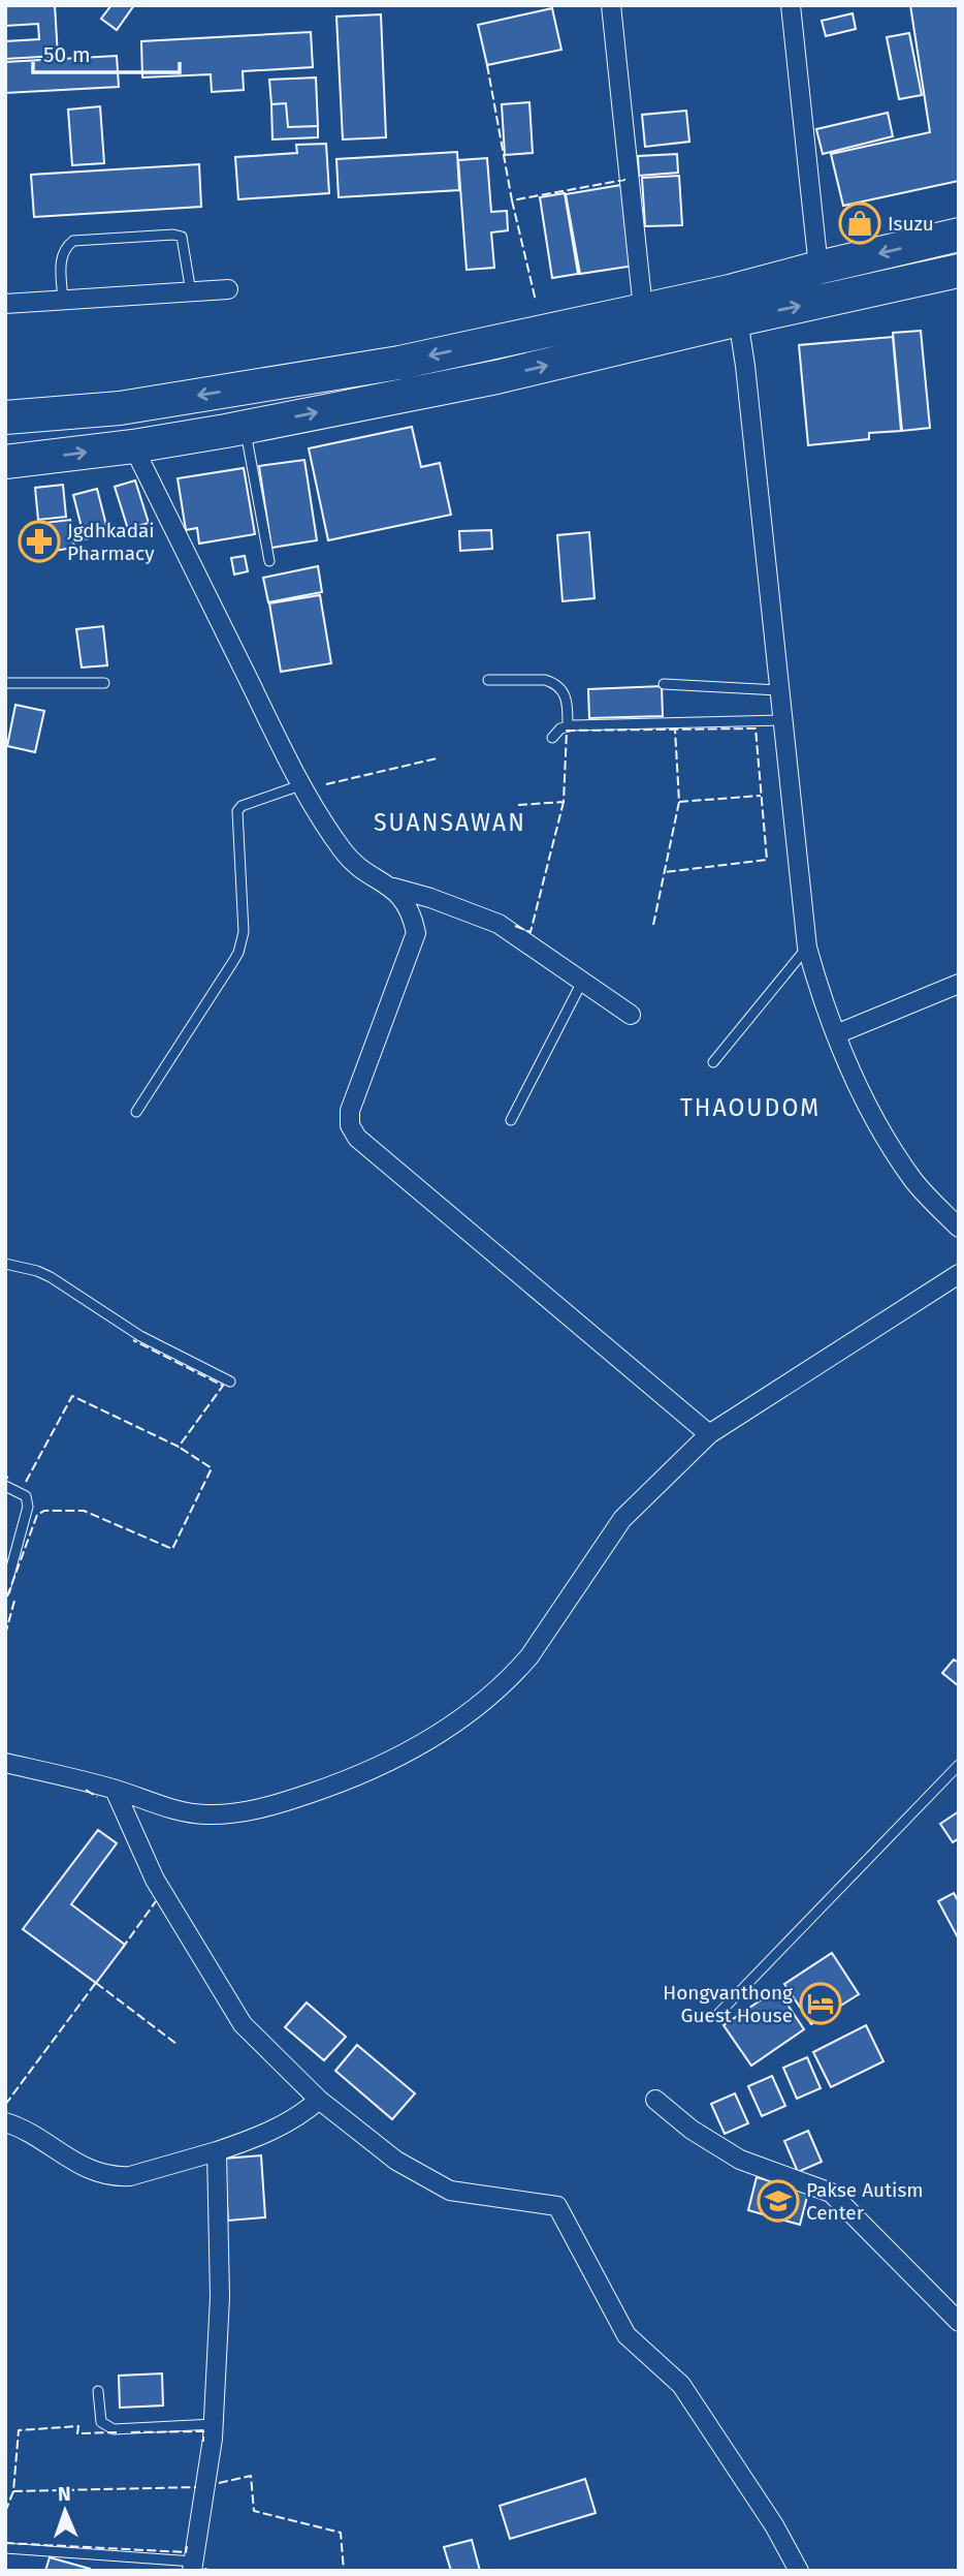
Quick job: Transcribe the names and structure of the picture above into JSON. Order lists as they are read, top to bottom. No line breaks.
{"districts":["SUANSAWAN","THAOUDOM"],"places":{"shop":["Isuzu"],"pharmacy":["Jgdhkadai Pharmacy"],"hotel":["Hongvanthong Guest House"],"school or university":["Pakse Autism Center"]},"scale_bar":"50 m","north":"top"}
